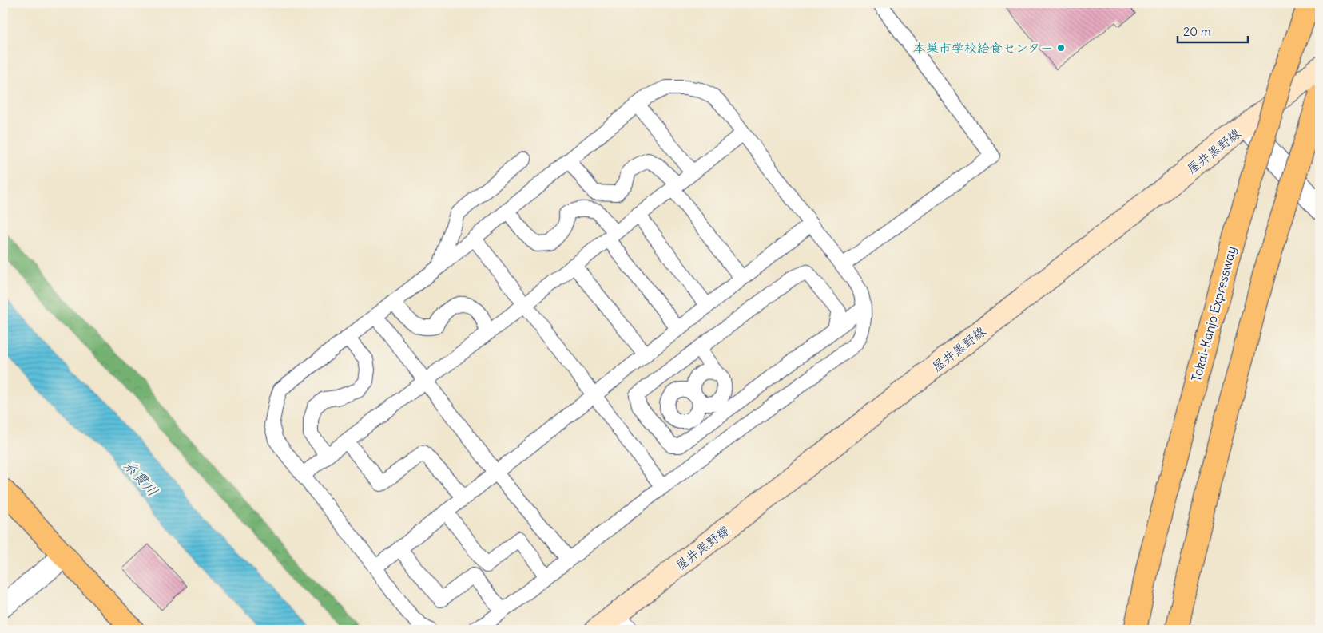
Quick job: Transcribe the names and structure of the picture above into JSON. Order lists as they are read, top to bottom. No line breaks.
{"streets":{"highway":["Tokai-Kanjo Expressway"],"main road":["屋井黒野線"]},"water":["糸貫川"],"places":["本巣市学校給食センター"],"scale_bar":"20 m"}
